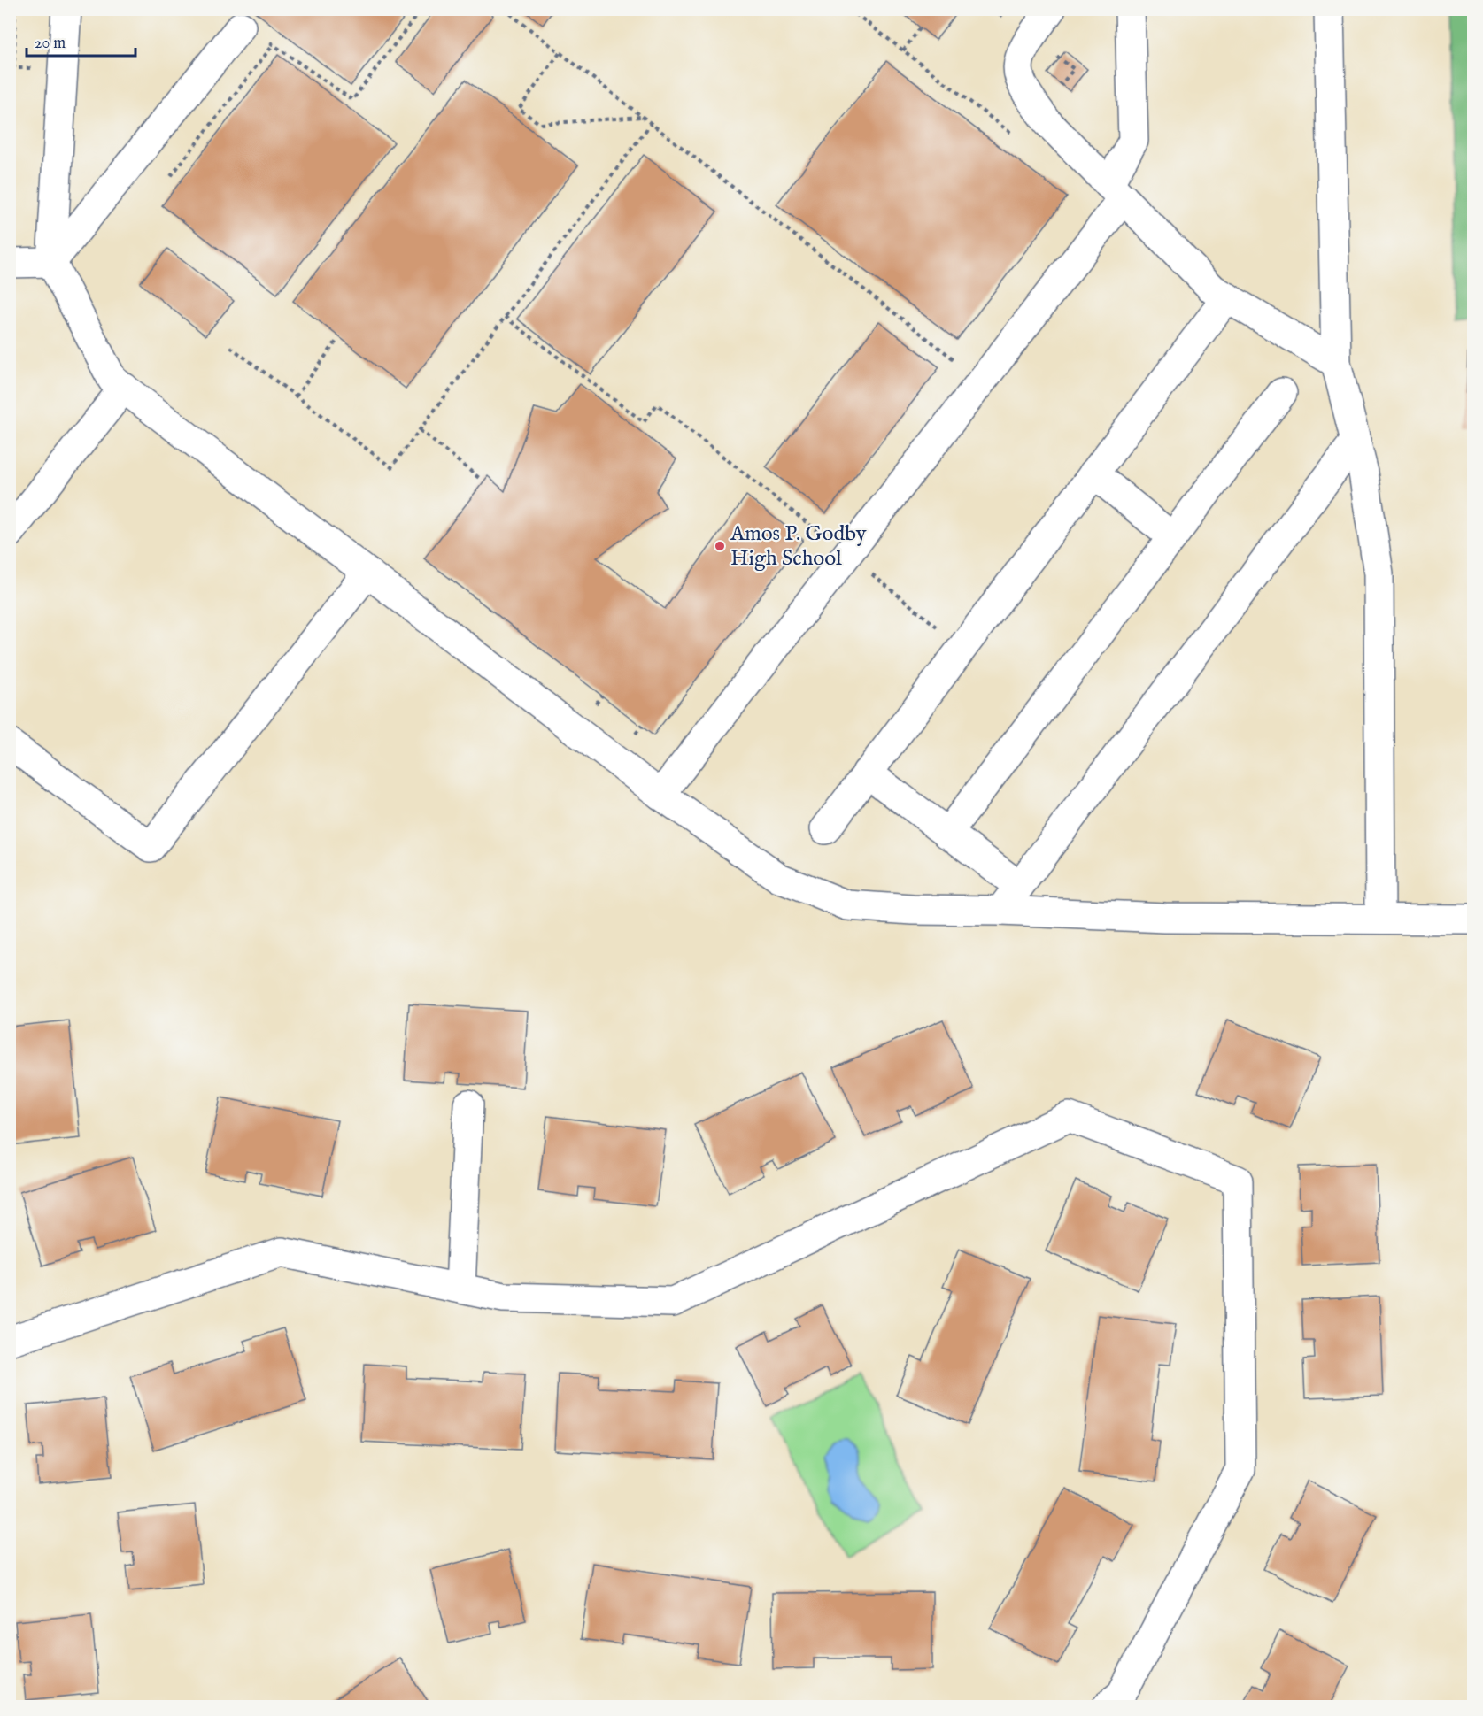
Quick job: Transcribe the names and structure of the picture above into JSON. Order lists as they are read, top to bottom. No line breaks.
{"places":["Amos P. Godby High School"],"scale_bar":"20 m"}
